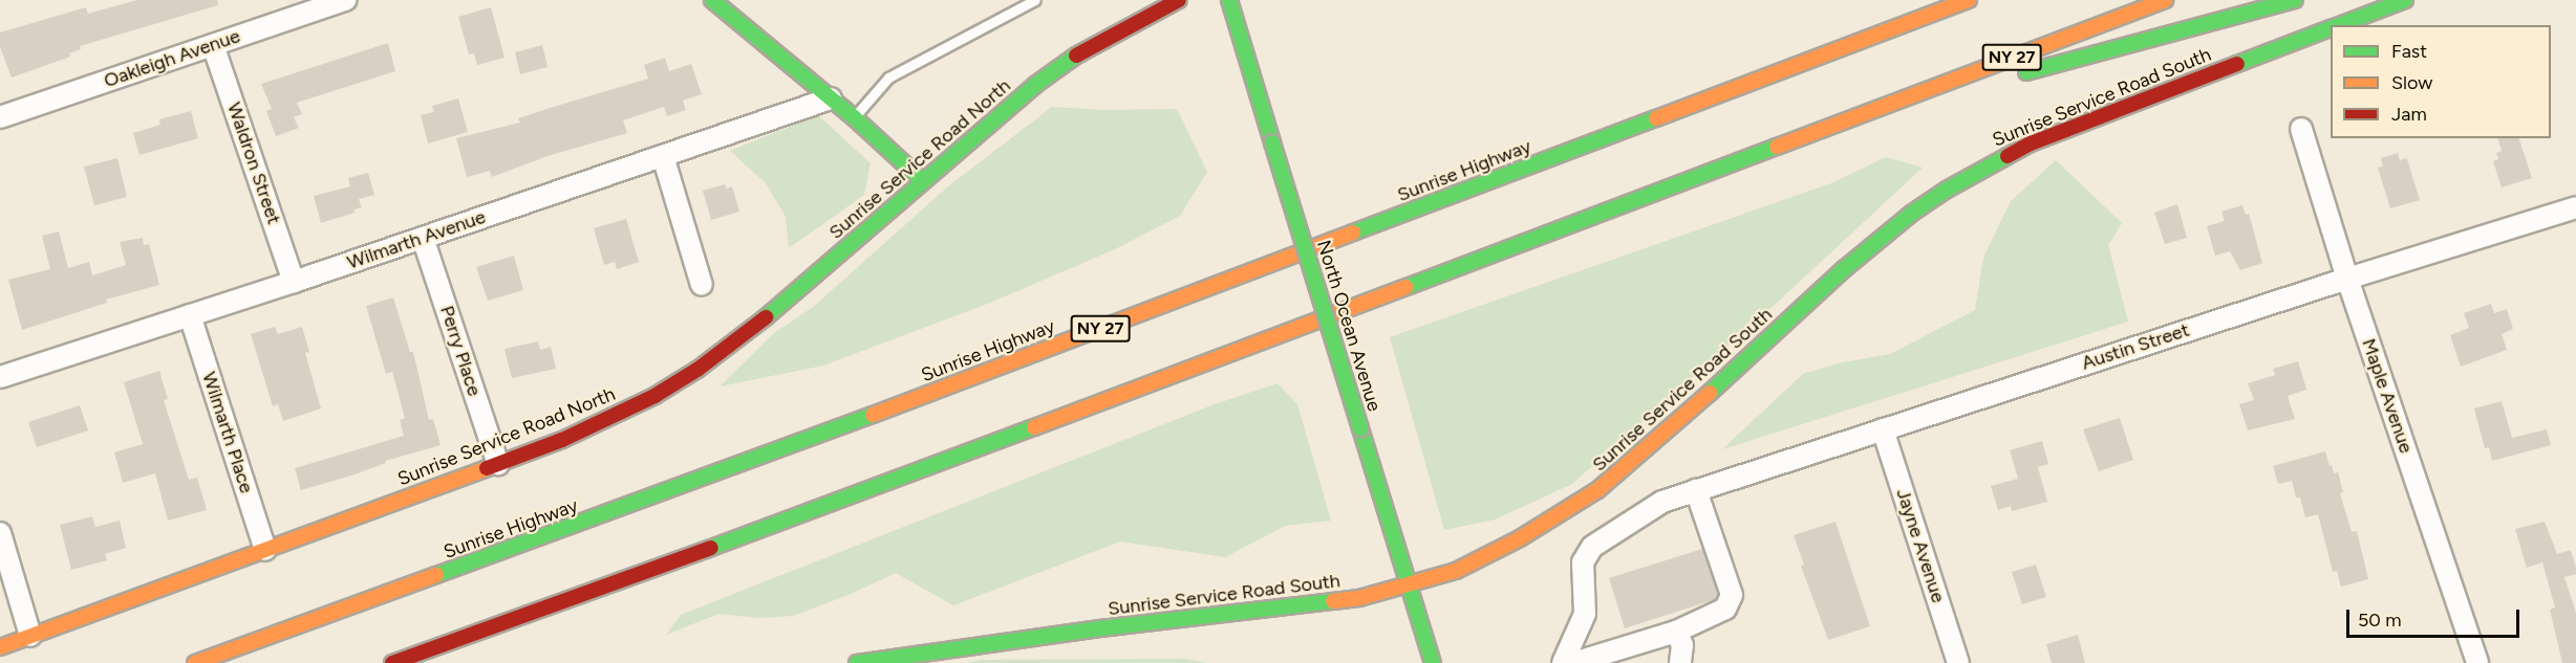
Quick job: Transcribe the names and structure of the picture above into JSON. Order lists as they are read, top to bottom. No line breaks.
{"streets":{"main road":["NY 27","Sunrise Service Road South","Sunrise Service Road North","Sunrise Highway","North Ocean Avenue"],"street":["Oakleigh Avenue","Waldron Street","Wilmarth Avenue","Austin Street","Perry Place","Maple Avenue","Wilmarth Place","Jayne Avenue"]},"crossings":[["Oakleigh Avenue","Waldron Street"],["Sunrise Service Road South","North Ocean Avenue"],["Sunrise Service Road North","Perry Place"],["Sunrise Service Road North","Wilmarth Place"],["Waldron Street","Wilmarth Avenue"],["Wilmarth Avenue","Perry Place"],["Wilmarth Avenue","Wilmarth Place"],["Austin Street","Maple Avenue"],["Austin Street","Jayne Avenue"]],"legend":["Fast","Slow","Jam"],"scale_bar":"50 m"}
